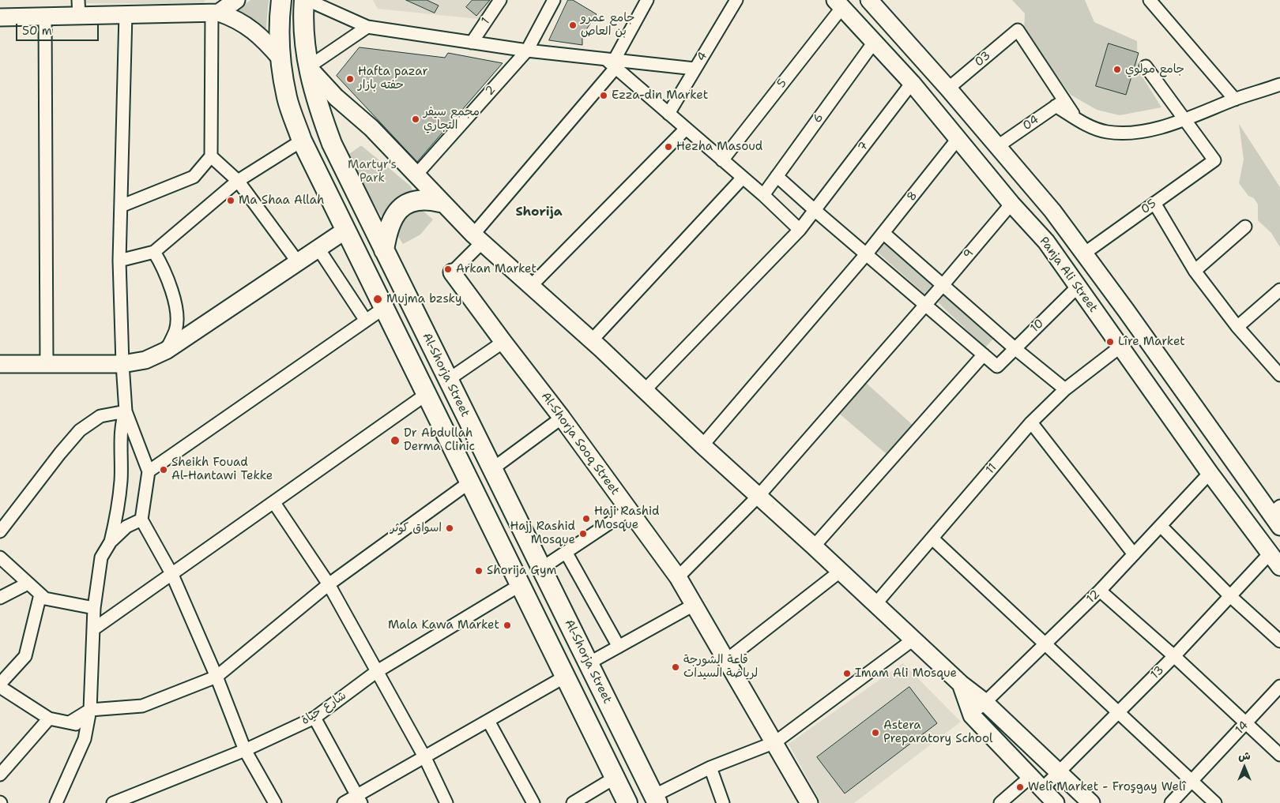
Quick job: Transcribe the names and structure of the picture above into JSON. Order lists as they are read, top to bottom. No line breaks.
{"streets":{"main road":["Al-Shorja Street"],"street":["1","4","03","5","2","6","04","7","8","05","9","Panja Ali Street","10","Al-Shorja Sooq Street","11","12","13","شارع حياة","14"]},"crossings":[["03","04"],["03","Panja Ali Street"],["5","Panja Ali Street"],["6","Panja Ali Street"],["04","Panja Ali Street"],["7","Panja Ali Street"],["8","Panja Ali Street"],["05","Panja Ali Street"],["9","Panja Ali Street"],["9","Al-Shorja Sooq Street"],["Panja Ali Street","10"],["Panja Ali Street","11"],["Panja Ali Street","12"],["Panja Ali Street","13"]],"districts":["Shorija"],"parks":["Martyr's Park"],"places":["جامع عمرو بن العاص","جامع مولوي","Hafta pazar حفته بازار","Ezza-din Market","مجمع سيفر التجاري","Hezha Masoud","Ma Shaa Allah","Arkan Market","Mujma bzsky","Lîre Market","Dr Abdullah Derma Clinic","Sheikh Fouad Al-Hantawi Tekke","Haji Rashid Mosque","اسواق كوثر","Hajj Rashid Mosque","Shorija Gym","Mala Kawa Market","قاعة الشورجة لرياضة السيدات","Imam Ali Mosque","Astera Preparatory School","Welî Market - Froşgay Welî"],"scale_bar":"50 m","north":"top"}
